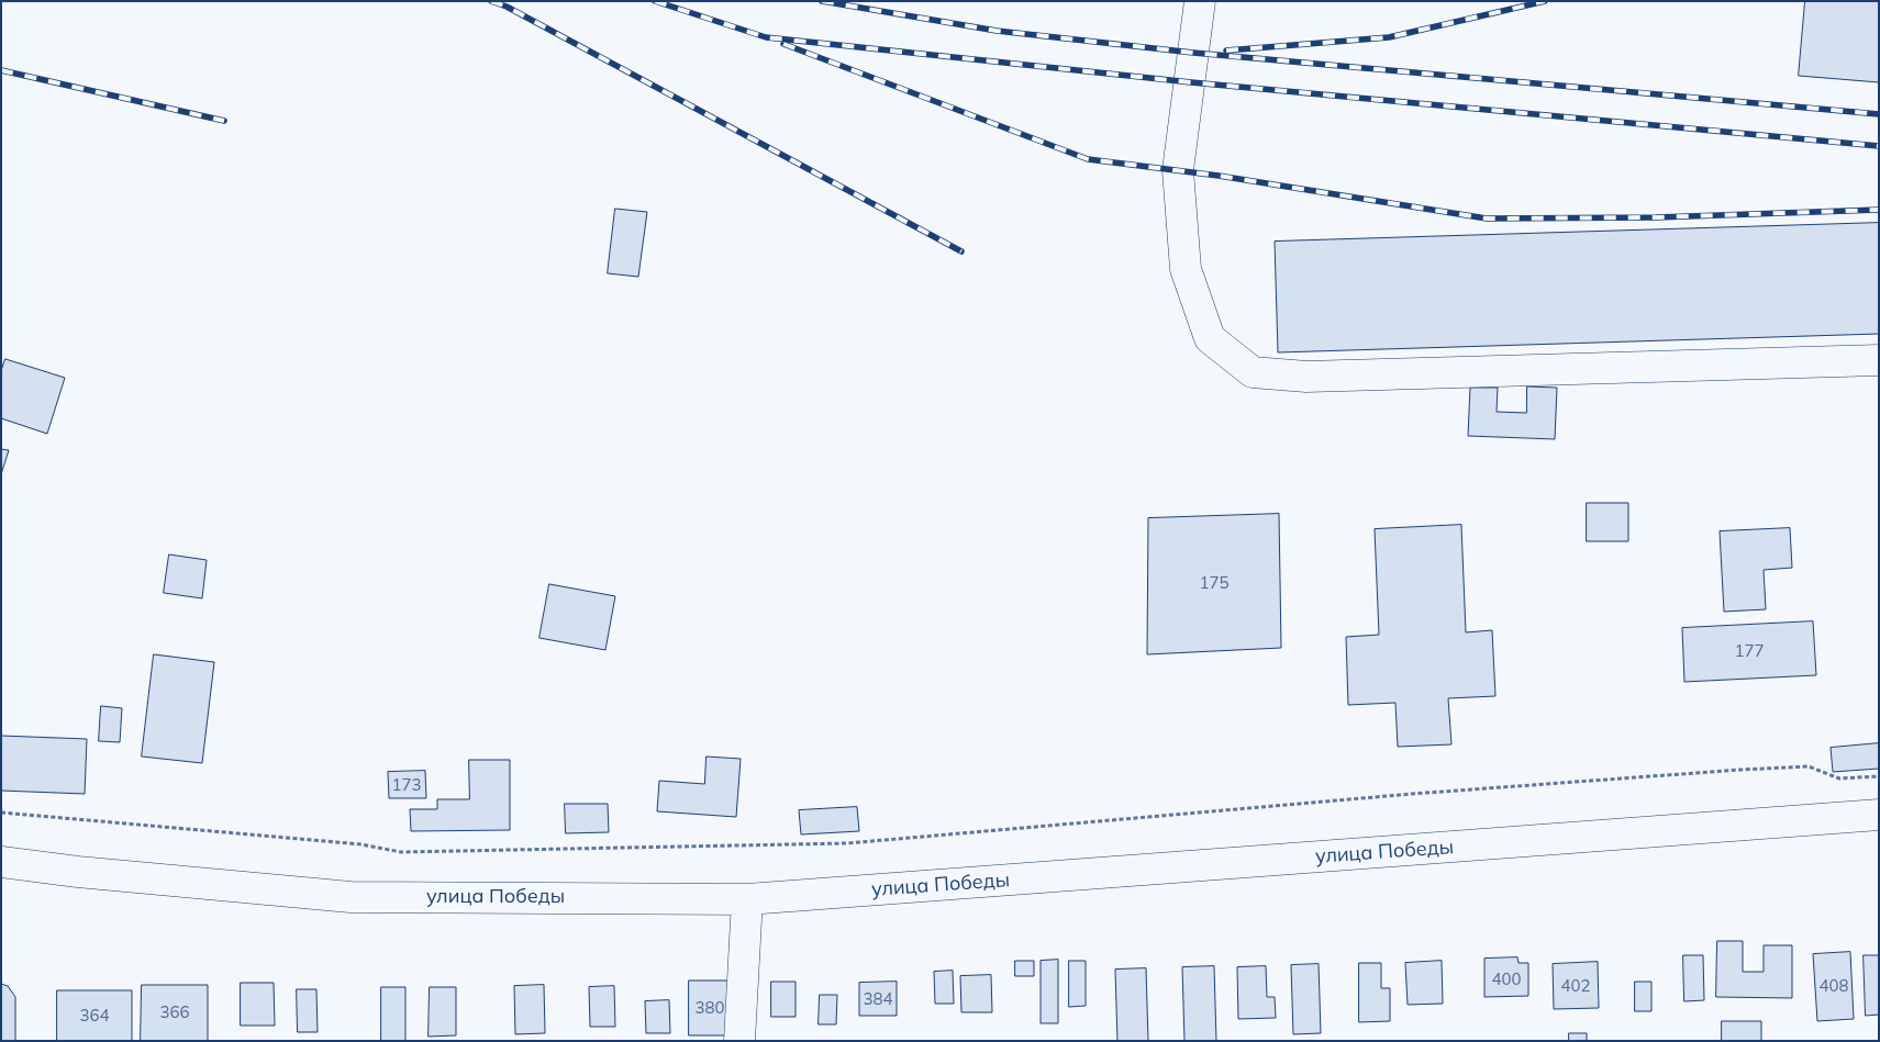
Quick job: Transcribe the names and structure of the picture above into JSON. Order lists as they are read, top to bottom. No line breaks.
{"streets":{"street":["улица Победы"]},"house_numbers":["175","177","173","400","402","408","384","380","366","364"]}
